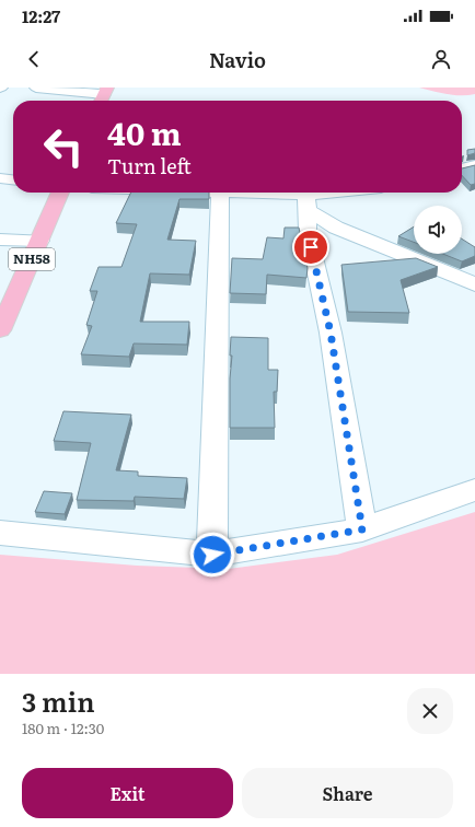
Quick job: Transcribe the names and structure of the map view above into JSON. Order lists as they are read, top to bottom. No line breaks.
{"streets":{"main road":["NH58"]},"page":{"status":"12:27","header":"Navio","turn":["40 m","Turn left"],"heading":["3 min","180 m · 12:30"],"buttons":["Exit","Share"]}}
